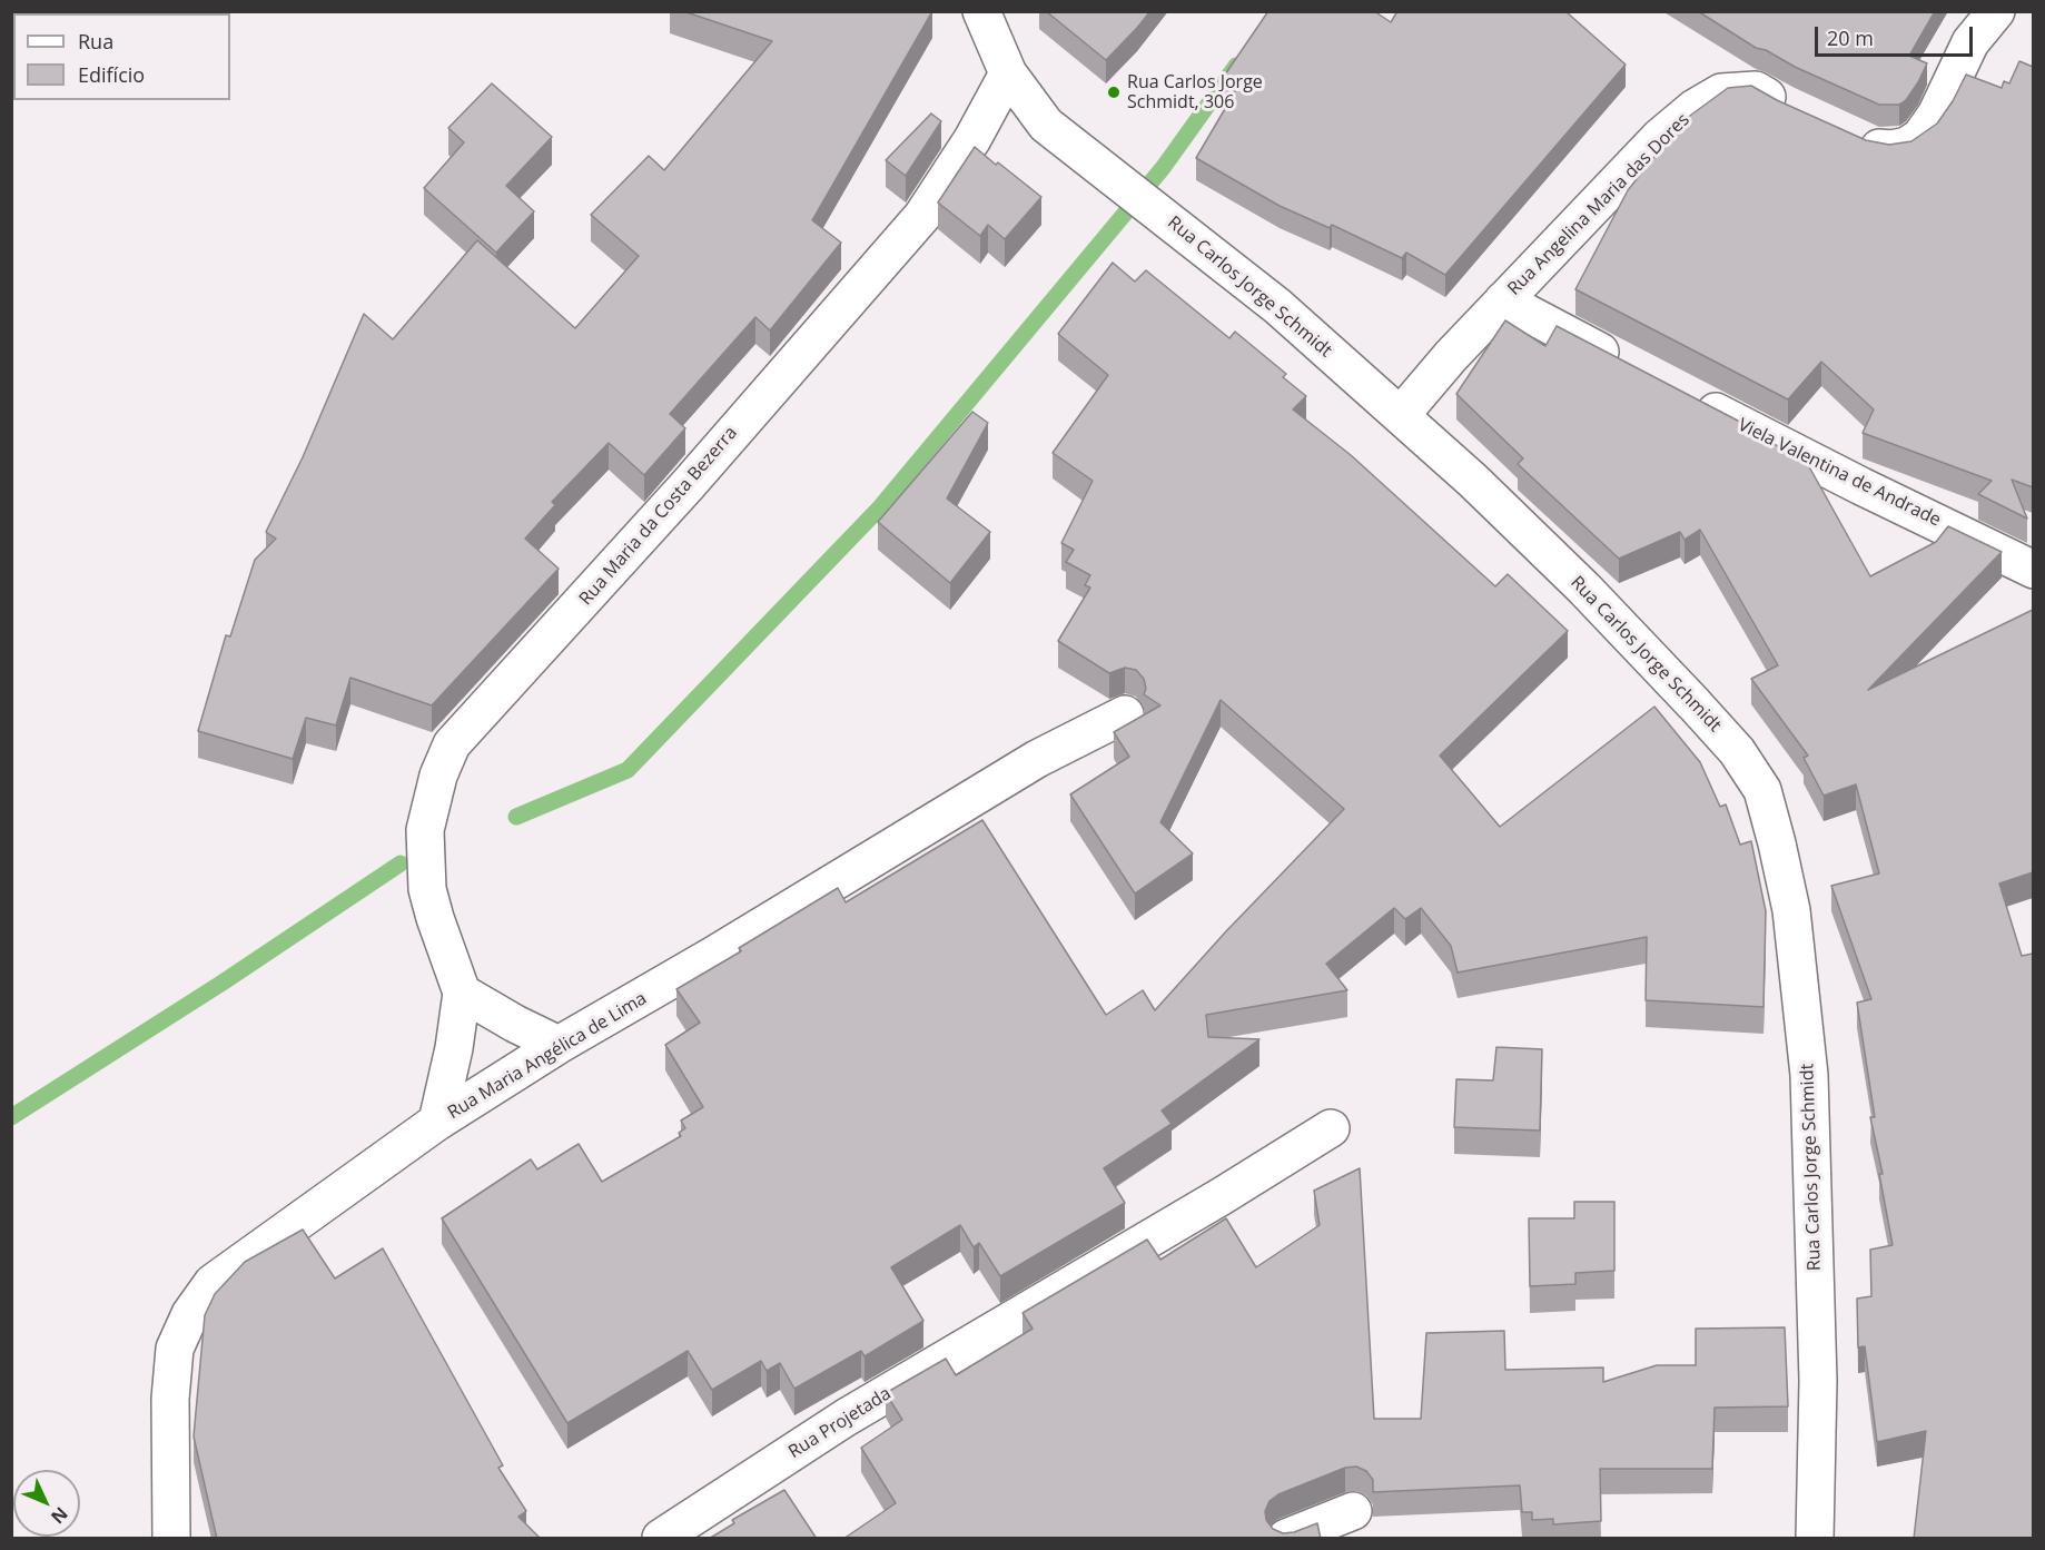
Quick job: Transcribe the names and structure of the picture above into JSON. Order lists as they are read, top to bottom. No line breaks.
{"streets":{"street":["Rua Angelina Maria das Dores","Rua Carlos Jorge Schmidt","Viela Valentina de Andrade","Rua Maria da Costa Bezerra","Rua Maria Angélica de Lima","Rua Projetada"]},"crossings":[["Rua Angelina Maria das Dores","Rua Carlos Jorge Schmidt"],["Rua Carlos Jorge Schmidt","Rua Maria da Costa Bezerra"],["Rua Maria da Costa Bezerra","Rua Maria Angélica de Lima"]],"places":["Rua Carlos Jorge Schmidt, 306"],"legend":["Rua","Edifício"],"scale_bar":"20 m","north":"bottom right"}
